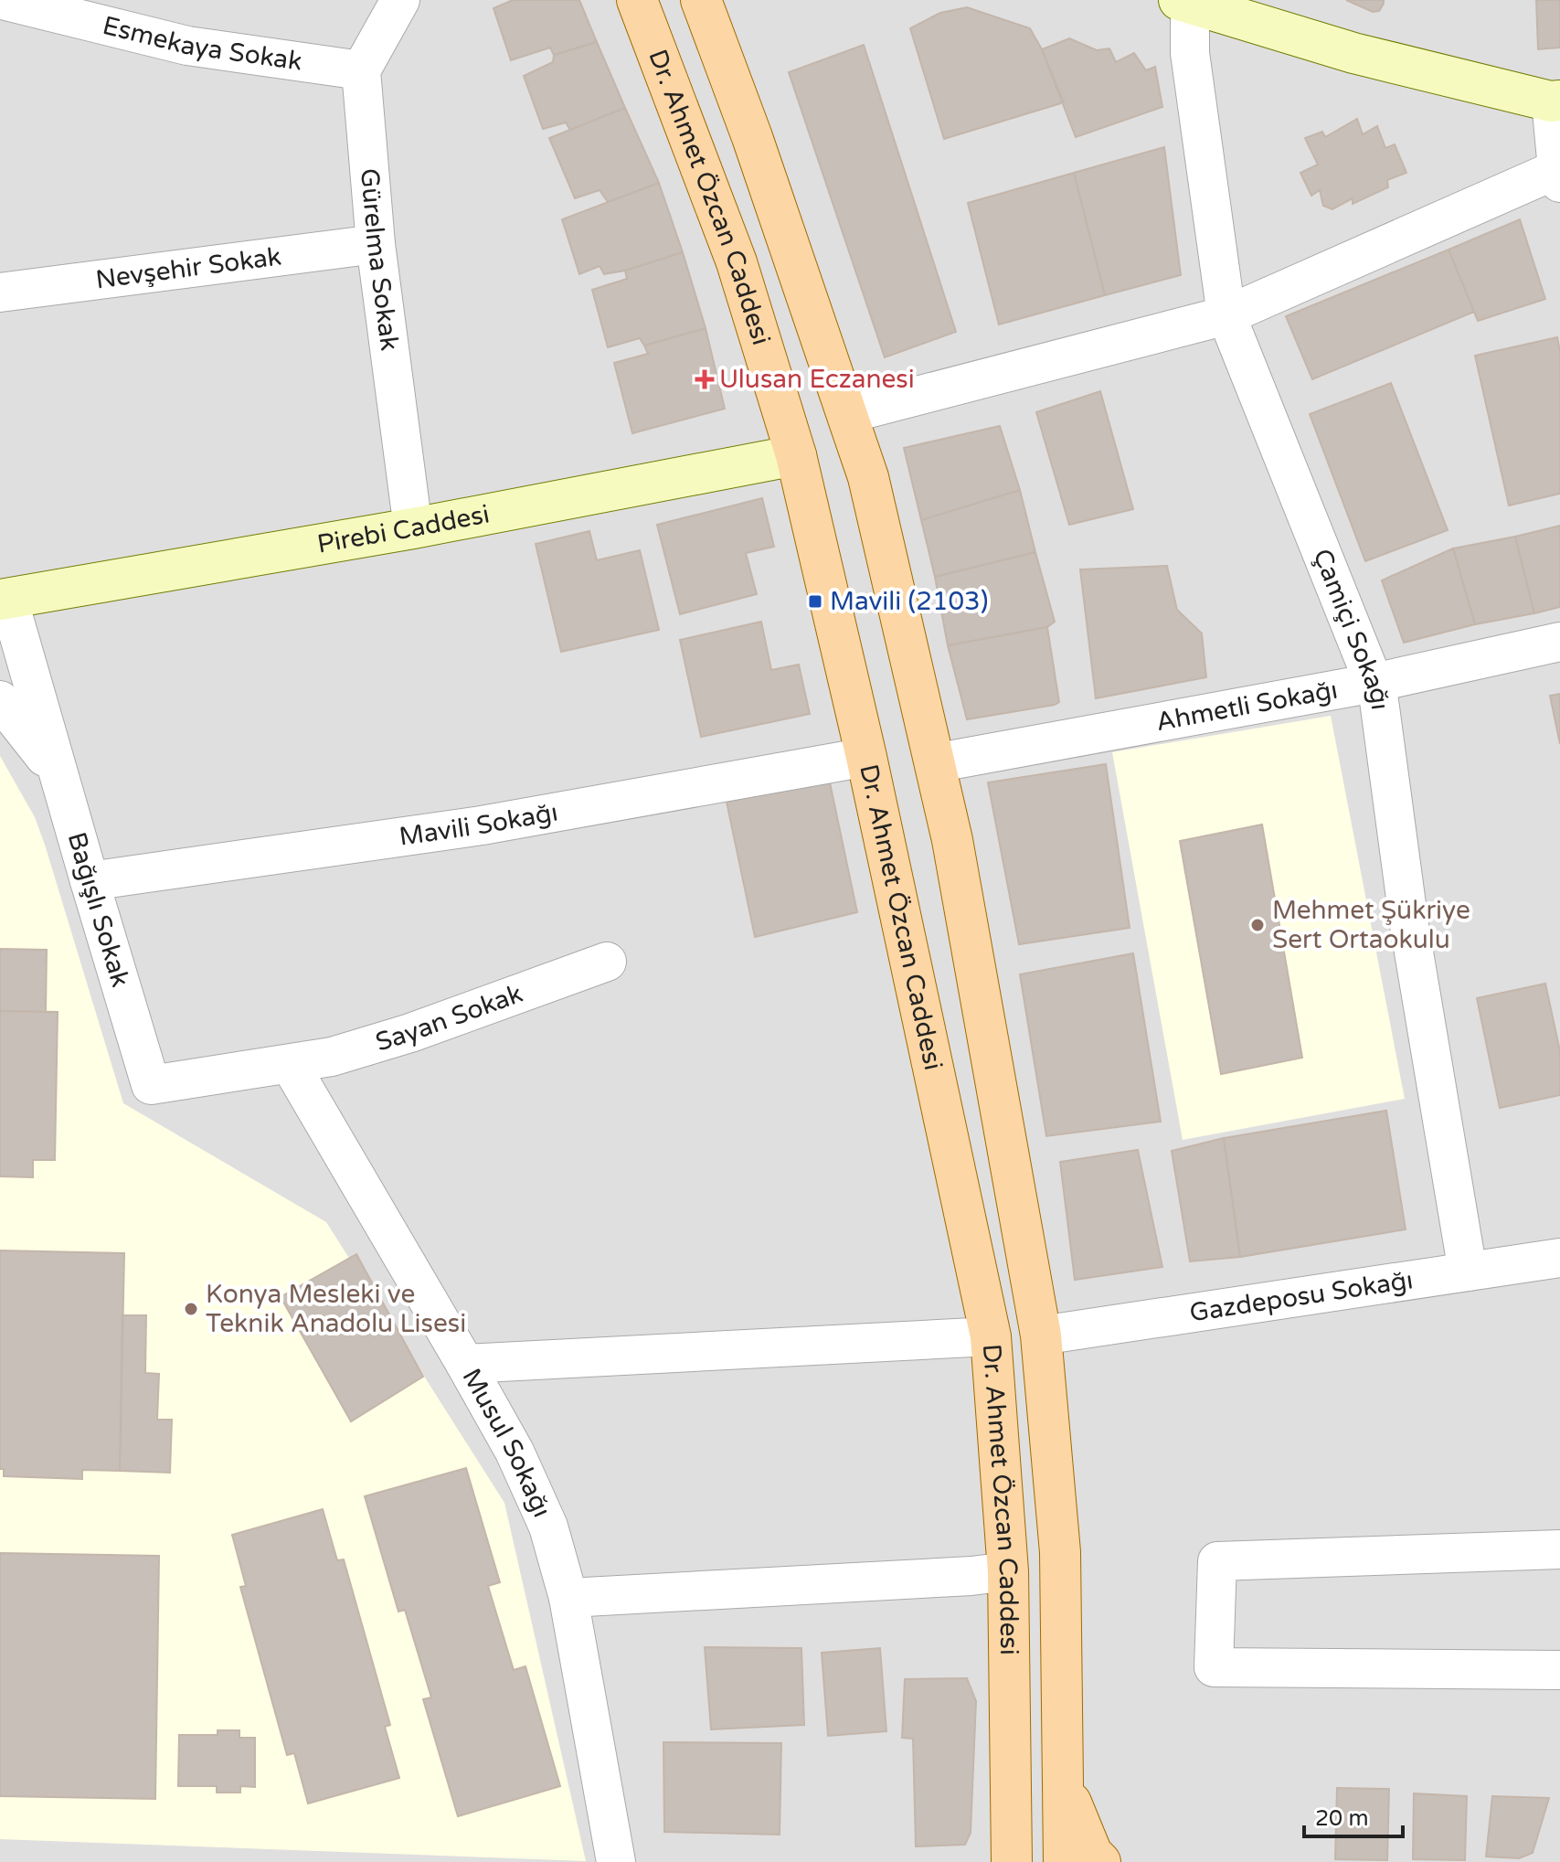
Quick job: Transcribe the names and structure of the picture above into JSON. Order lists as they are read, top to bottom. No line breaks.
{"streets":{"main road":["Dr. Ahmet Özcan Caddesi"],"street":["Esmekaya Sokak","Gürelma Sokak","Nevşehir Sokak","Pirebi Caddesi","Çamiçi Sokağı","Ahmetli Sokağı","Mavili Sokağı","Bağışlı Sokak","Sayan Sokak","Gazdeposu Sokağı","Musul Sokağı"]},"crossings":[["Esmekaya Sokak","Gürelma Sokak"],["Dr. Ahmet Özcan Caddesi","Pirebi Caddesi"],["Dr. Ahmet Özcan Caddesi","Ahmetli Sokağı"],["Dr. Ahmet Özcan Caddesi","Mavili Sokağı"],["Dr. Ahmet Özcan Caddesi","Gazdeposu Sokağı"],["Gürelma Sokak","Nevşehir Sokak"],["Gürelma Sokak","Pirebi Caddesi"],["Pirebi Caddesi","Bağışlı Sokak"],["Çamiçi Sokağı","Ahmetli Sokağı"],["Çamiçi Sokağı","Gazdeposu Sokağı"],["Mavili Sokağı","Bağışlı Sokak"],["Bağışlı Sokak","Sayan Sokak"],["Bağışlı Sokak","Musul Sokağı"],["Sayan Sokak","Musul Sokağı"]],"places":{"health":["Ulusan Eczanesi"],"transit":["Mavili (2103)"],"other":["Mehmet Şükriye Sert Ortaokulu","Konya Mesleki ve Teknik Anadolu Lisesi"]},"scale_bar":"20 m"}
